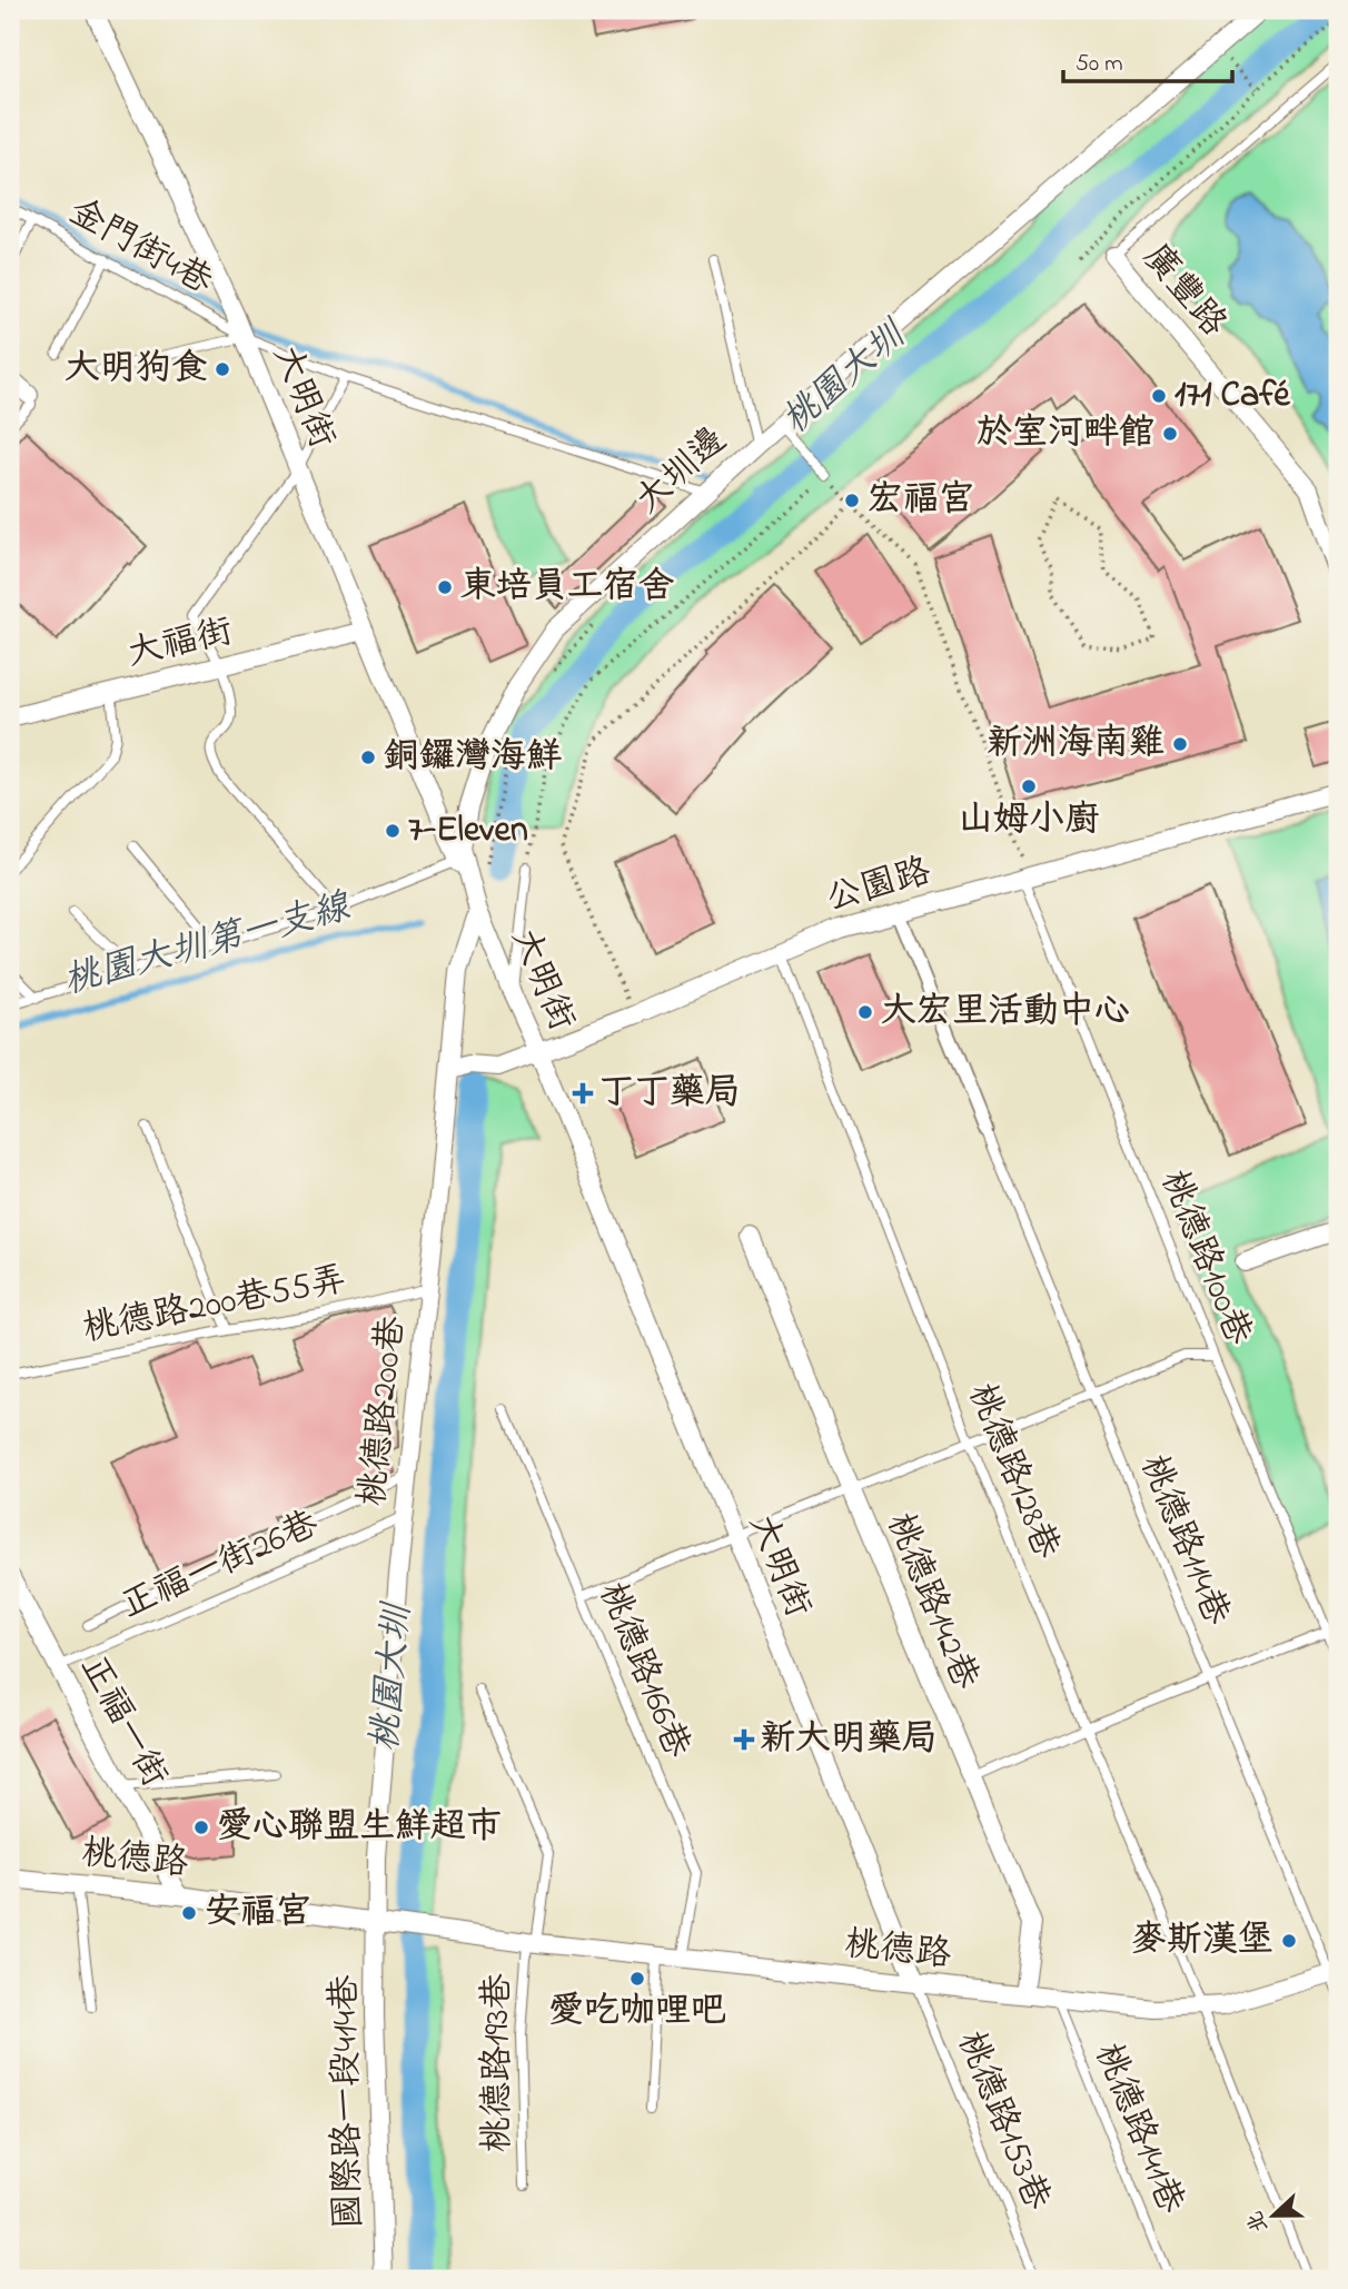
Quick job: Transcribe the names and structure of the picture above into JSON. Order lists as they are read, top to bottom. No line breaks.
{"streets":{"street":["廣豐路","大明街","大圳邊","大福街","公園路","桃德路200巷","桃德路142巷","正福一街","桃德路","國際路一段414巷"],"lane":["金門街4巷","桃德路100巷","桃德路200巷55弄","桃德路128巷","桃德路114巷","正福一街26巷","桃德路166巷","桃德路193巷","桃德路153巷","桃德路141巷"]},"crossings":[["金門街4巷","大明街"],["金門街4巷","大圳邊"],["大明街","大圳邊"],["大明街","大福街"],["大明街","公園路"],["大明街","桃德路200巷"],["大明街","桃德路"],["大明街","桃德路153巷"],["大圳邊","桃德路200巷"],["公園路","桃德路100巷"],["公園路","桃德路200巷"],["公園路","桃德路128巷"],["桃德路200巷55弄","桃德路200巷"],["桃德路200巷","正福一街26巷"],["桃德路200巷","桃德路"],["桃德路200巷","國際路一段414巷"],["桃德路128巷","桃德路"],["桃德路114巷","桃德路"],["正福一街26巷","正福一街"],["桃德路142巷","桃德路"],["桃德路166巷","桃德路"],["正福一街","桃德路"],["桃德路","桃德路193巷"],["桃德路","國際路一段414巷"],["桃德路","桃德路153巷"],["桃德路","桃德路141巷"]],"water":["桃園大圳","桃園大圳第一支線"],"places":{"other":["大明狗食","171 Café","於室河畔館","宏福宮","東培員工宿舍","新洲海南雞","銅鑼灣海鮮","山姆小廚","7-Eleven","大宏里活動中心","愛心聯盟生鮮超市","安福宮","麥斯漢堡","愛吃咖哩吧"],"health":["丁丁藥局","新大明藥局"]},"scale_bar":"50 m","north":"left"}
